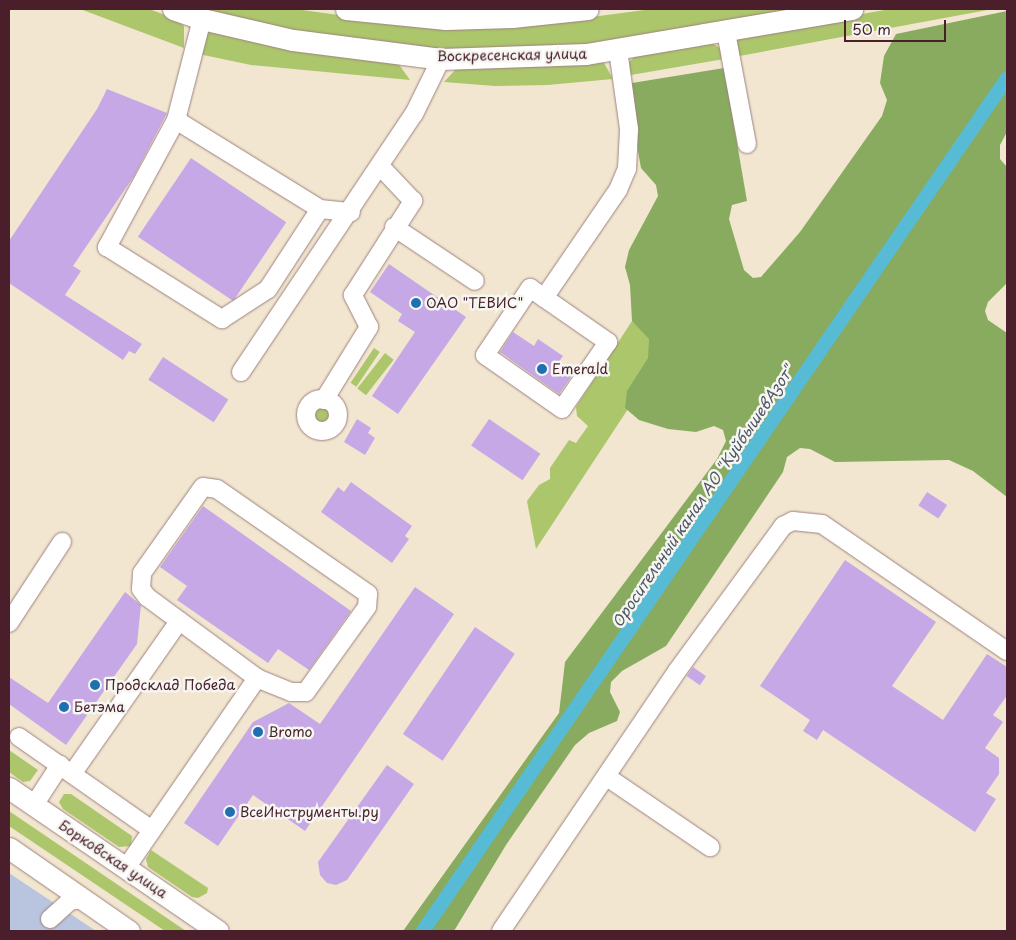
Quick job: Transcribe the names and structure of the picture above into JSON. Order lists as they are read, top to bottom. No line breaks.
{"streets":{"main road":["Воскресенская улица","Борковская улица"]},"water":["Оросительный канал АО \"КуйбышевАзот\""],"places":["ОАО \"ТЕВИС\"","Emerald","Продсклад Победа","Бетэма","Bromo","ВсеИнструменты.ру"],"scale_bar":"50 m"}
